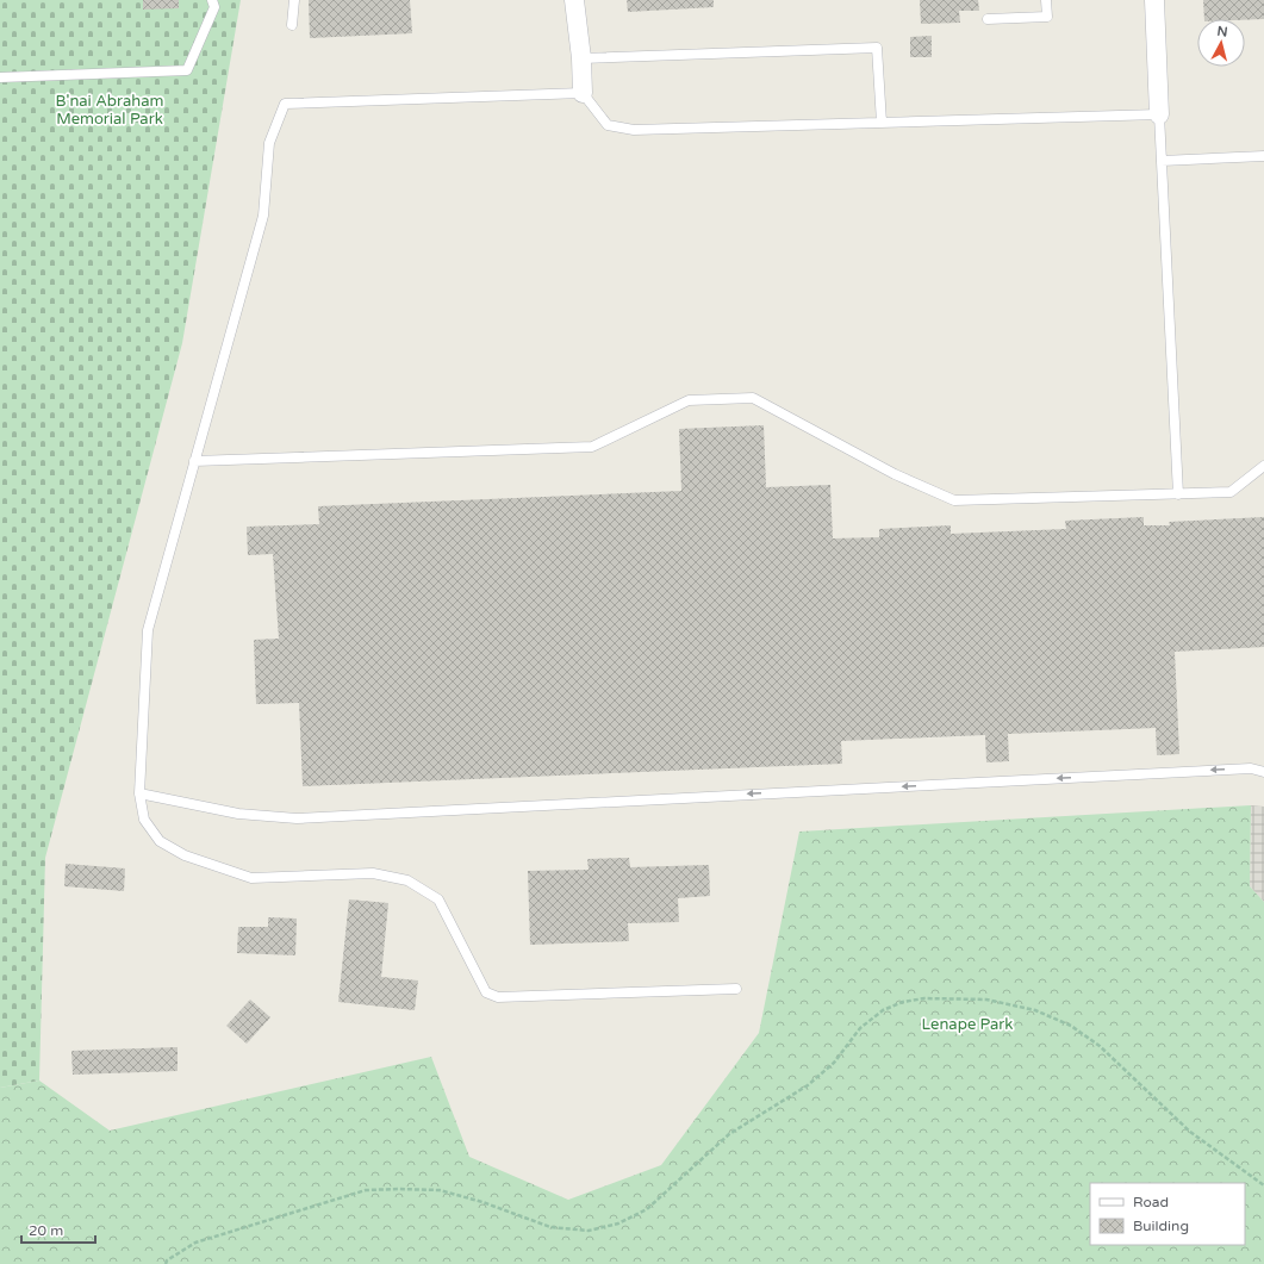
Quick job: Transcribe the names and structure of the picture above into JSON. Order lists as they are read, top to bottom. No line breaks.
{"parks":["B'nai Abraham Memorial Park","Lenape Park"],"legend":["Road","Building"],"scale_bar":"20 m","north":"top"}
